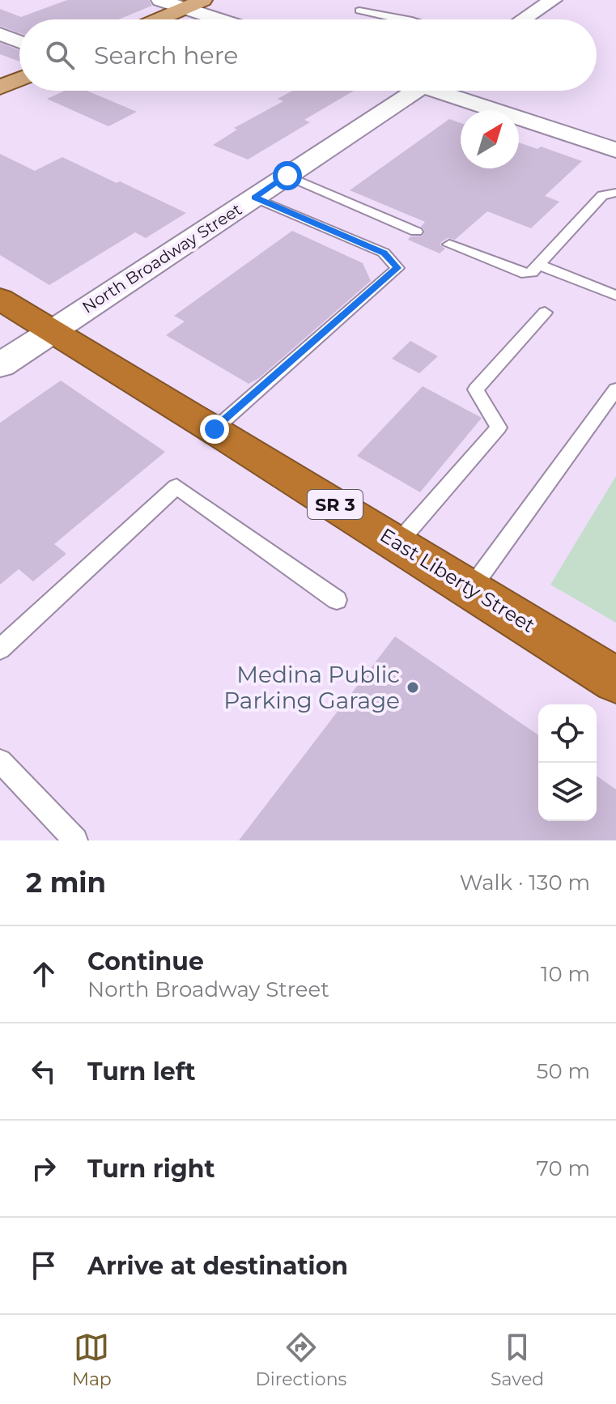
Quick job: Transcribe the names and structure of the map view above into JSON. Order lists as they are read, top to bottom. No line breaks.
{"streets":{"highway":["SR 3","East Liberty Street"],"street":["North Broadway Street"]},"crossings":[["North Broadway Street","East Liberty Street"]],"places":["Medina Public Parking Garage"],"north":"top right","page":{"search":"Search here","heading":["2 min","Walk · 130 m"],"list":[["Continue","North Broadway Street","10 m"],["Turn left","50 m"],["Turn right","70 m"],"Arrive at destination"],"nav":["Map","Directions","Saved"]}}
